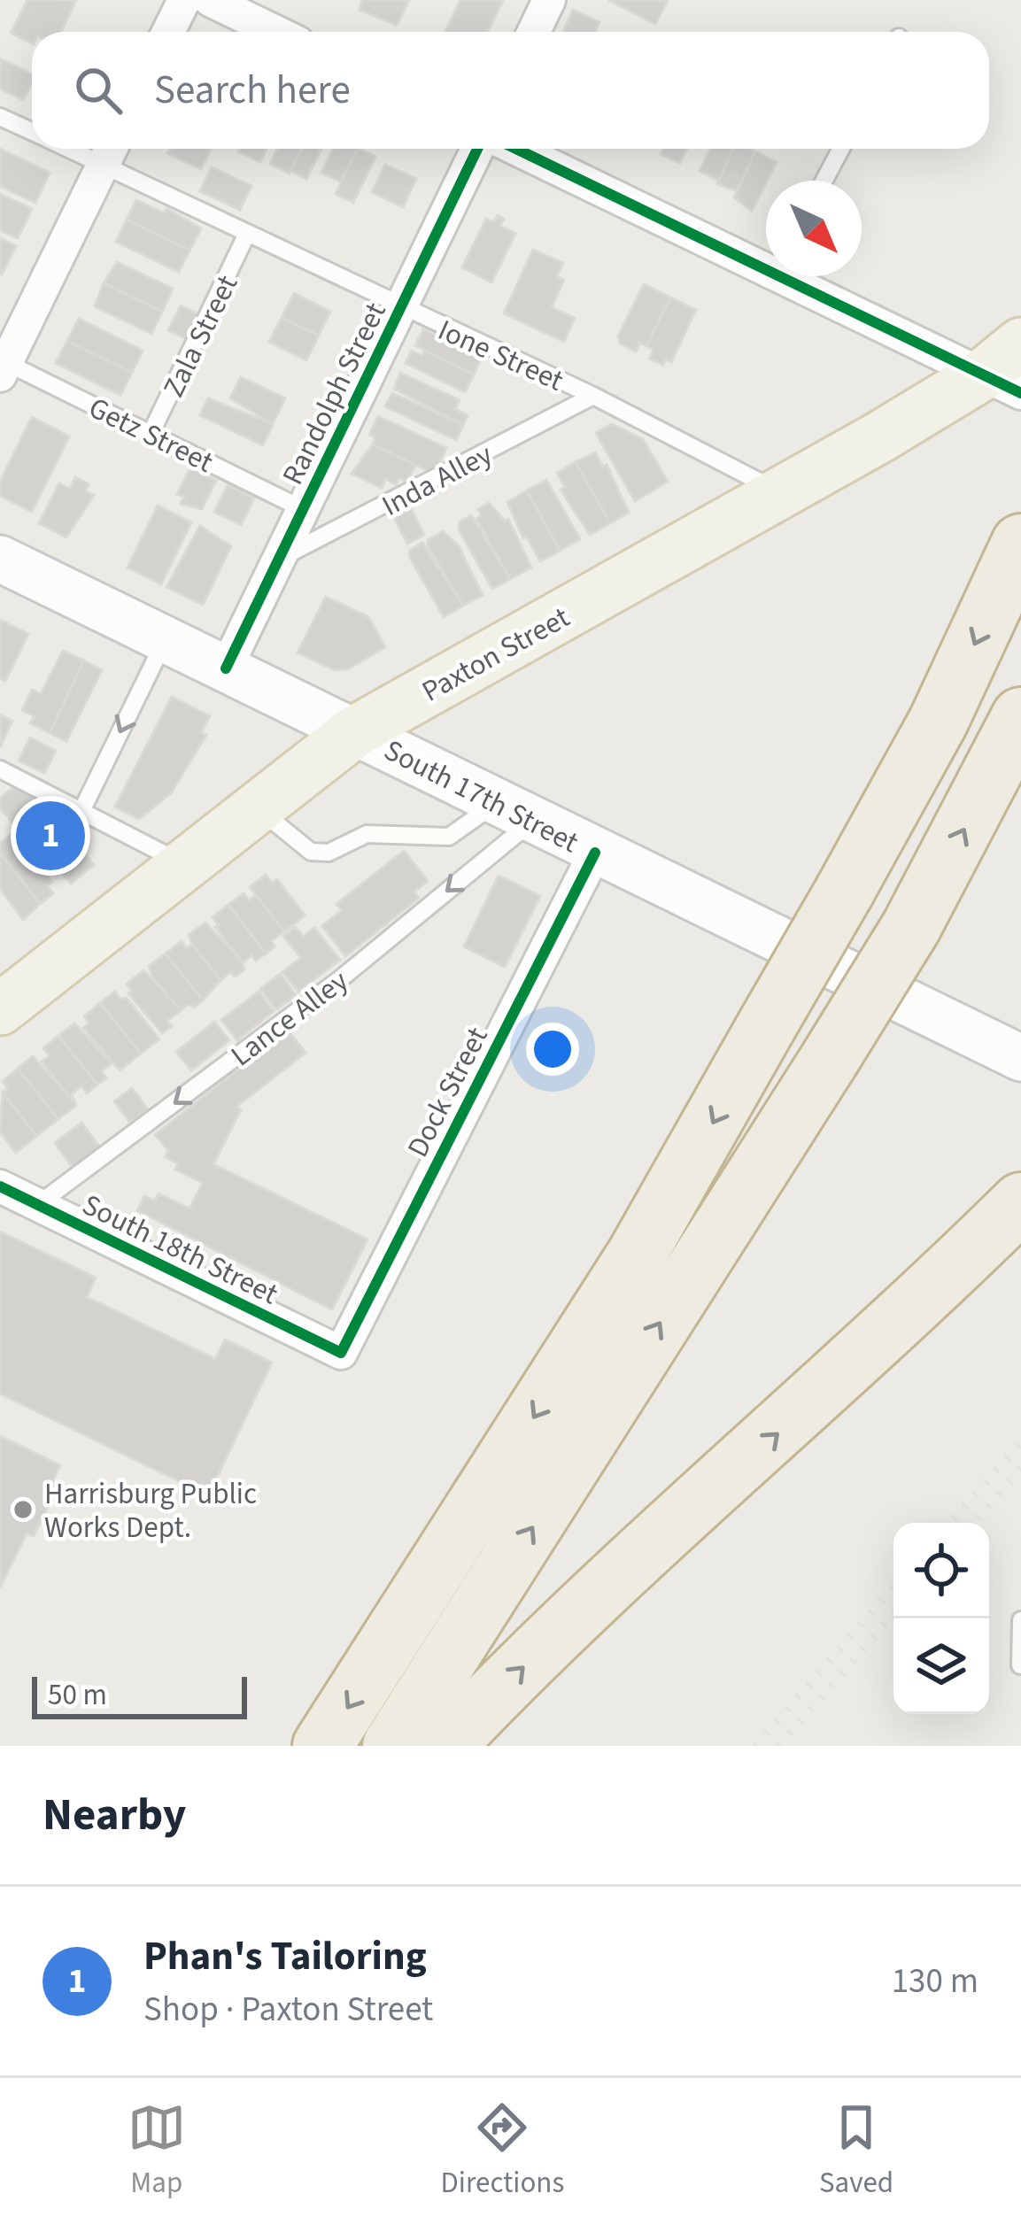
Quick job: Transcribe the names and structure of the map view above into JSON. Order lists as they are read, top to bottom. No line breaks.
{"streets":{"main road":["Paxton Street","South 17th Street"],"street":["Randolph Street","Dock Street","South 18th Street"],"lane":["Zala Street","Ione Street","Getz Street","Inda Alley","Lance Alley"]},"crossings":[["Zala Street","Ione Street"],["Zala Street","Getz Street"],["Ione Street","Randolph Street"],["Ione Street","Inda Alley"],["Ione Street","Paxton Street"],["Randolph Street","Getz Street"],["Randolph Street","Inda Alley"],["Randolph Street","South 17th Street"],["Paxton Street","South 17th Street"],["South 17th Street","Lance Alley"],["South 17th Street","Dock Street"],["Lance Alley","South 18th Street"],["Dock Street","South 18th Street"]],"one_way":["Lance Alley"],"places":["Harrisburg Public Works Dept."],"scale_bar":"50 m","north":"bottom right","page":{"search":"Search here","pins":"1","scale":"50 m","heading":"Nearby","list":[{"mark":"1","name":"Phan's Tailoring","note":"Shop · Paxton Street","value":"130 m"}],"nav":["Map","Directions","Saved"]}}
